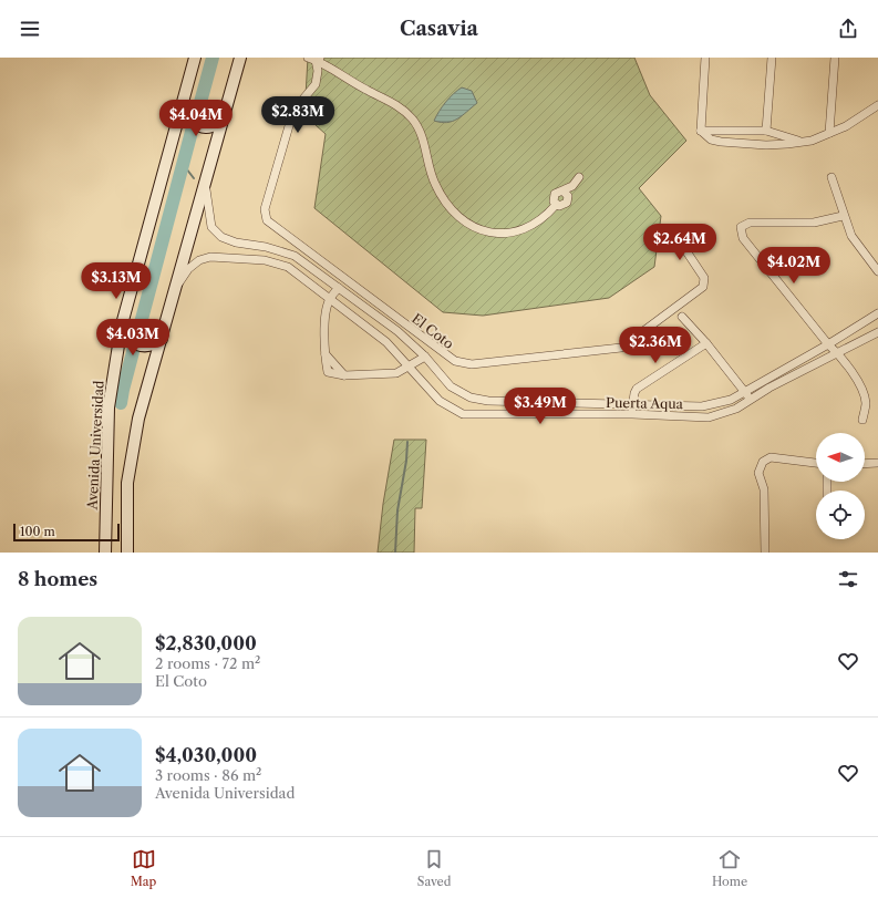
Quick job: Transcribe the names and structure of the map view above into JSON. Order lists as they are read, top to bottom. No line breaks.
{"streets":{"main road":["Avenida Universidad"],"street":["El Coto","Puerta Aqua"]},"scale_bar":"100 m","north":"left","page":{"header":"Casavia","price":["$2.83M","$4.04M","$2.64M","$4.02M","$3.13M","$4.03M","$2.36M","$3.49M"],"scale":"100 m","heading":"8 homes","list":[{"name":"$2,830,000","note":"2 rooms · 72 m² · El Coto"},{"name":"$4,030,000","note":"3 rooms · 86 m² · Avenida Universidad"}],"tabs":["Map","Saved","Home"]}}
